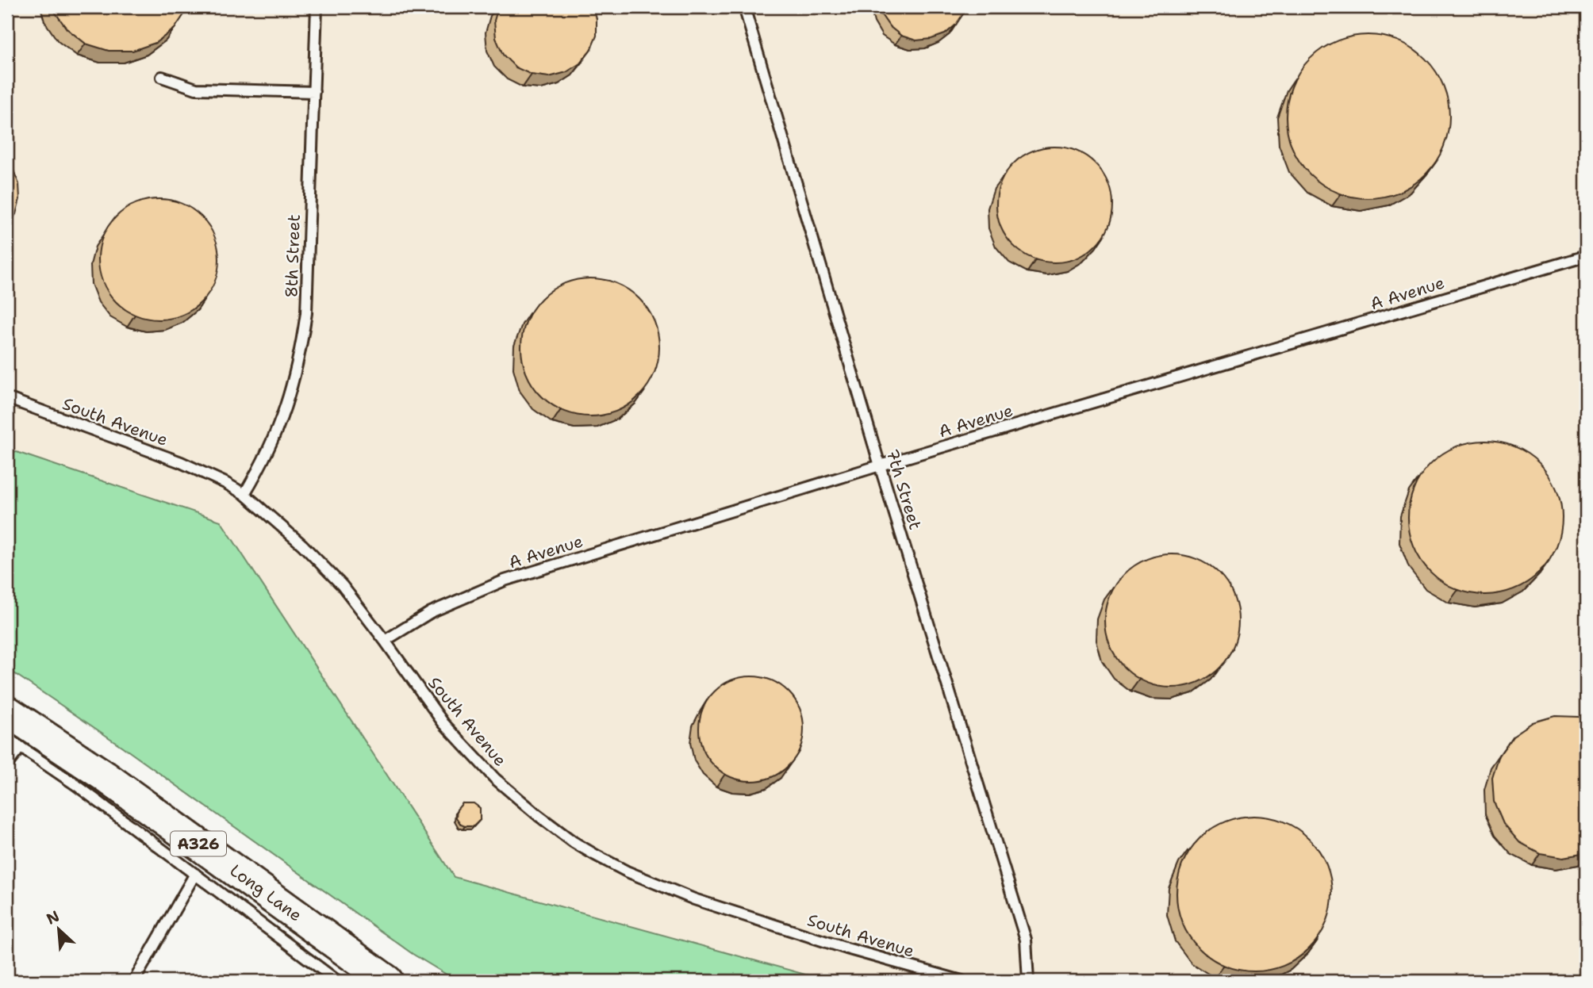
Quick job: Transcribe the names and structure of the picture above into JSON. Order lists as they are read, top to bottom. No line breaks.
{"streets":{"main road":["A326","Long Lane"],"lane":["8th Street","A Avenue","South Avenue","7th Street"]},"crossings":[["8th Street","South Avenue"],["A Avenue","South Avenue"],["A Avenue","7th Street"]],"north":"top left"}
